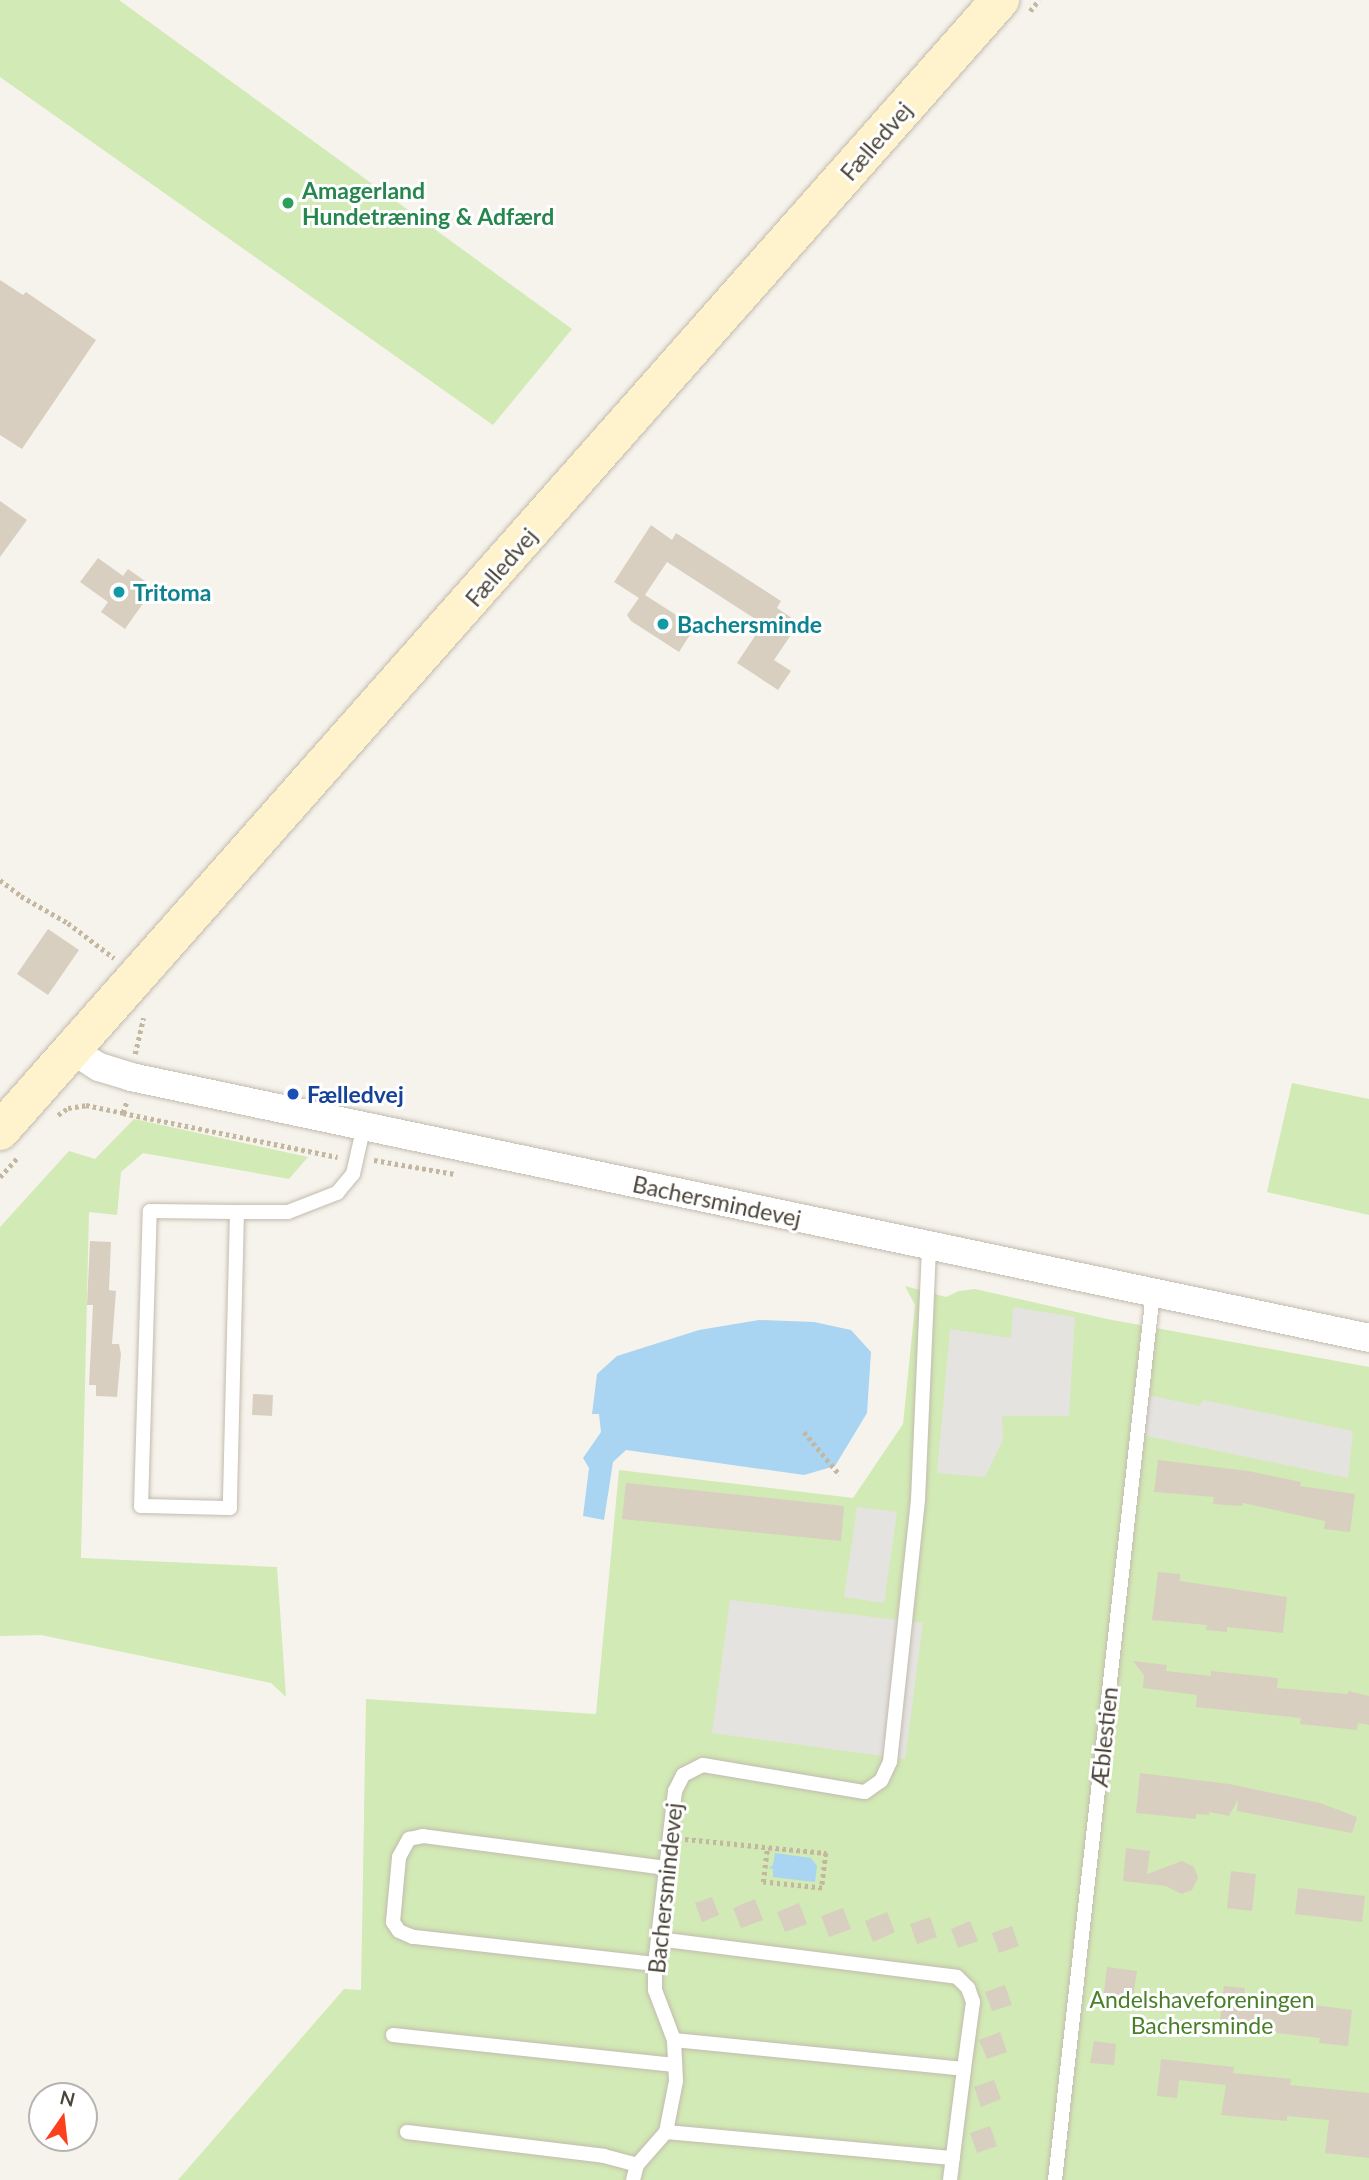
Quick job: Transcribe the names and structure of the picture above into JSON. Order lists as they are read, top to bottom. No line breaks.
{"streets":{"street":["Fælledvej","Bachersmindevej"],"lane":["Æblestien"]},"crossings":[["Fælledvej","Bachersmindevej"],["Bachersmindevej","Æblestien"]],"parks":["Andelshaveforeningen Bachersminde"],"places":["Amagerland Hundetræning & Adfærd","Tritoma","Bachersminde","Fælledvej"],"north":"top"}
